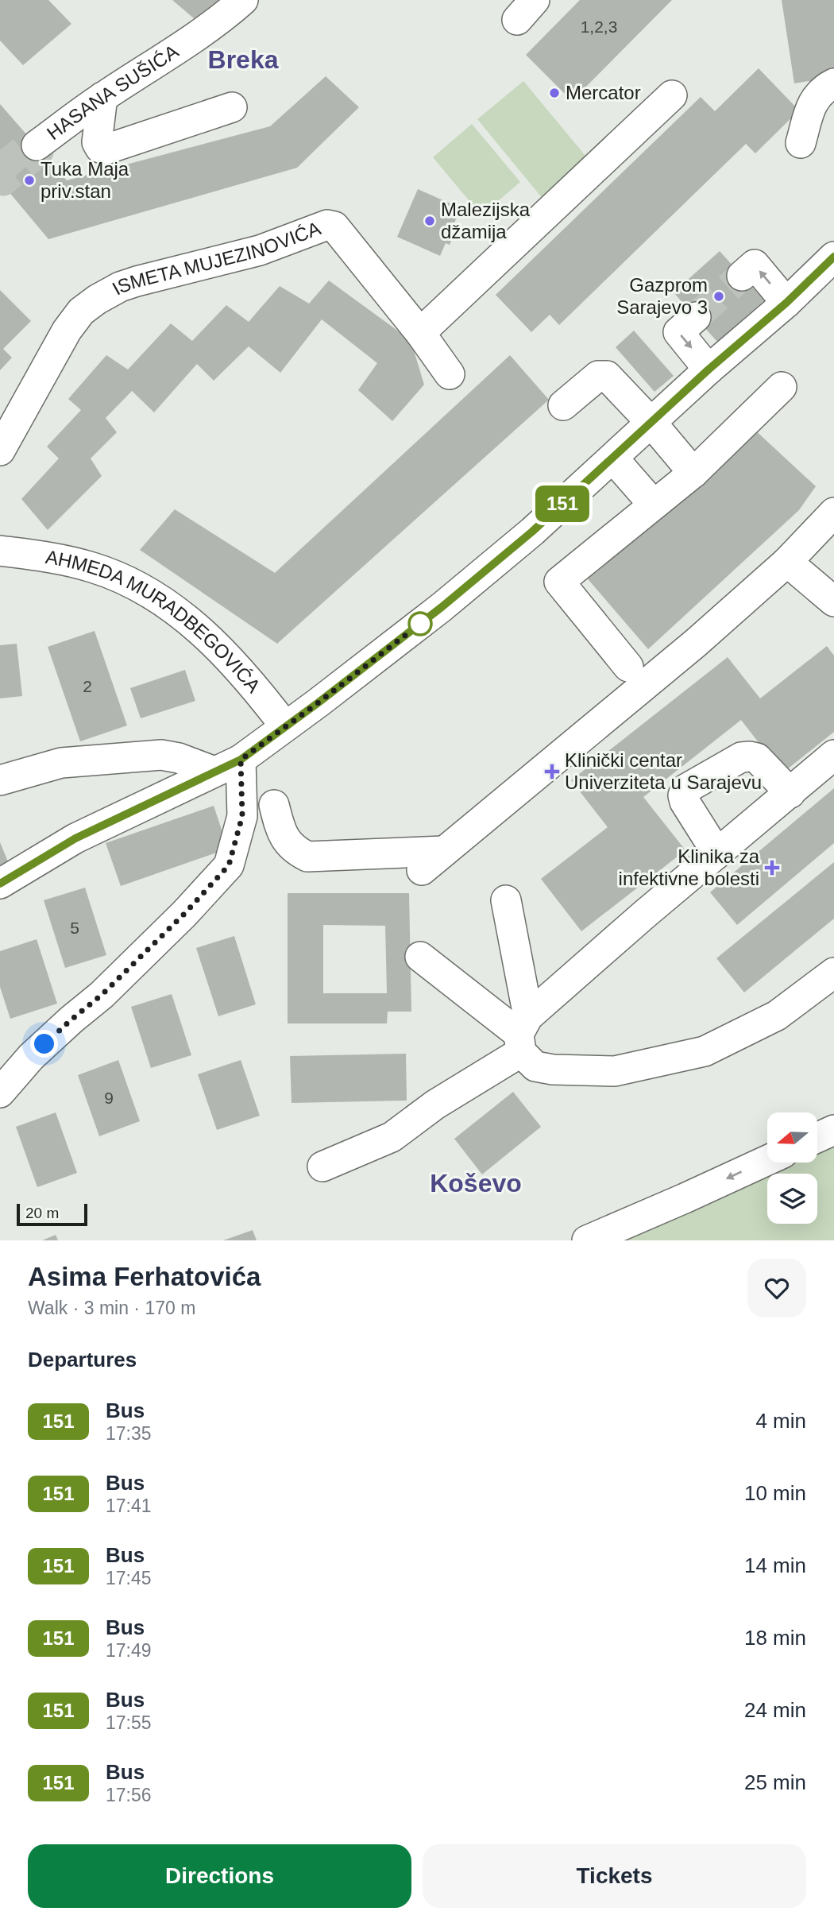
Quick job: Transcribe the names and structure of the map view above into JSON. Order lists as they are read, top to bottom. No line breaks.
{"streets":{"street":["HASANA SUŠIĆA","ISMETA MUJEZINOVIĆA","AHMEDA MURADBEGOVIĆA"]},"districts":["Breka","Koševo"],"places":{"other":["Mercator","Tuka Maja priv.stan","Malezijska džamija","Gazprom Sarajevo 3"],"health":["Klinički centar Univerziteta u Sarajevu","Klinika za infektivne bolesti"]},"lines":["bus line 151"],"house_numbers":["1,2,3","2","5","9"],"scale_bar":"20 m","north":"left","page":{"on_map":"151","scale":"20 m","heading":[["Asima Ferhatovića","Walk · 3 min · 170 m"],"Departures"],"list":[{"mark":"151","name":"Bus","note":"17:35","value":"4 min"},{"mark":"151","name":"Bus","note":"17:41","value":"10 min"},{"mark":"151","name":"Bus","note":"17:45","value":"14 min"},{"mark":"151","name":"Bus","note":"17:49","value":"18 min"},{"mark":"151","name":"Bus","note":"17:55","value":"24 min"},{"mark":"151","name":"Bus","note":"17:56","value":"25 min"}],"buttons":["Directions","Tickets"]}}
